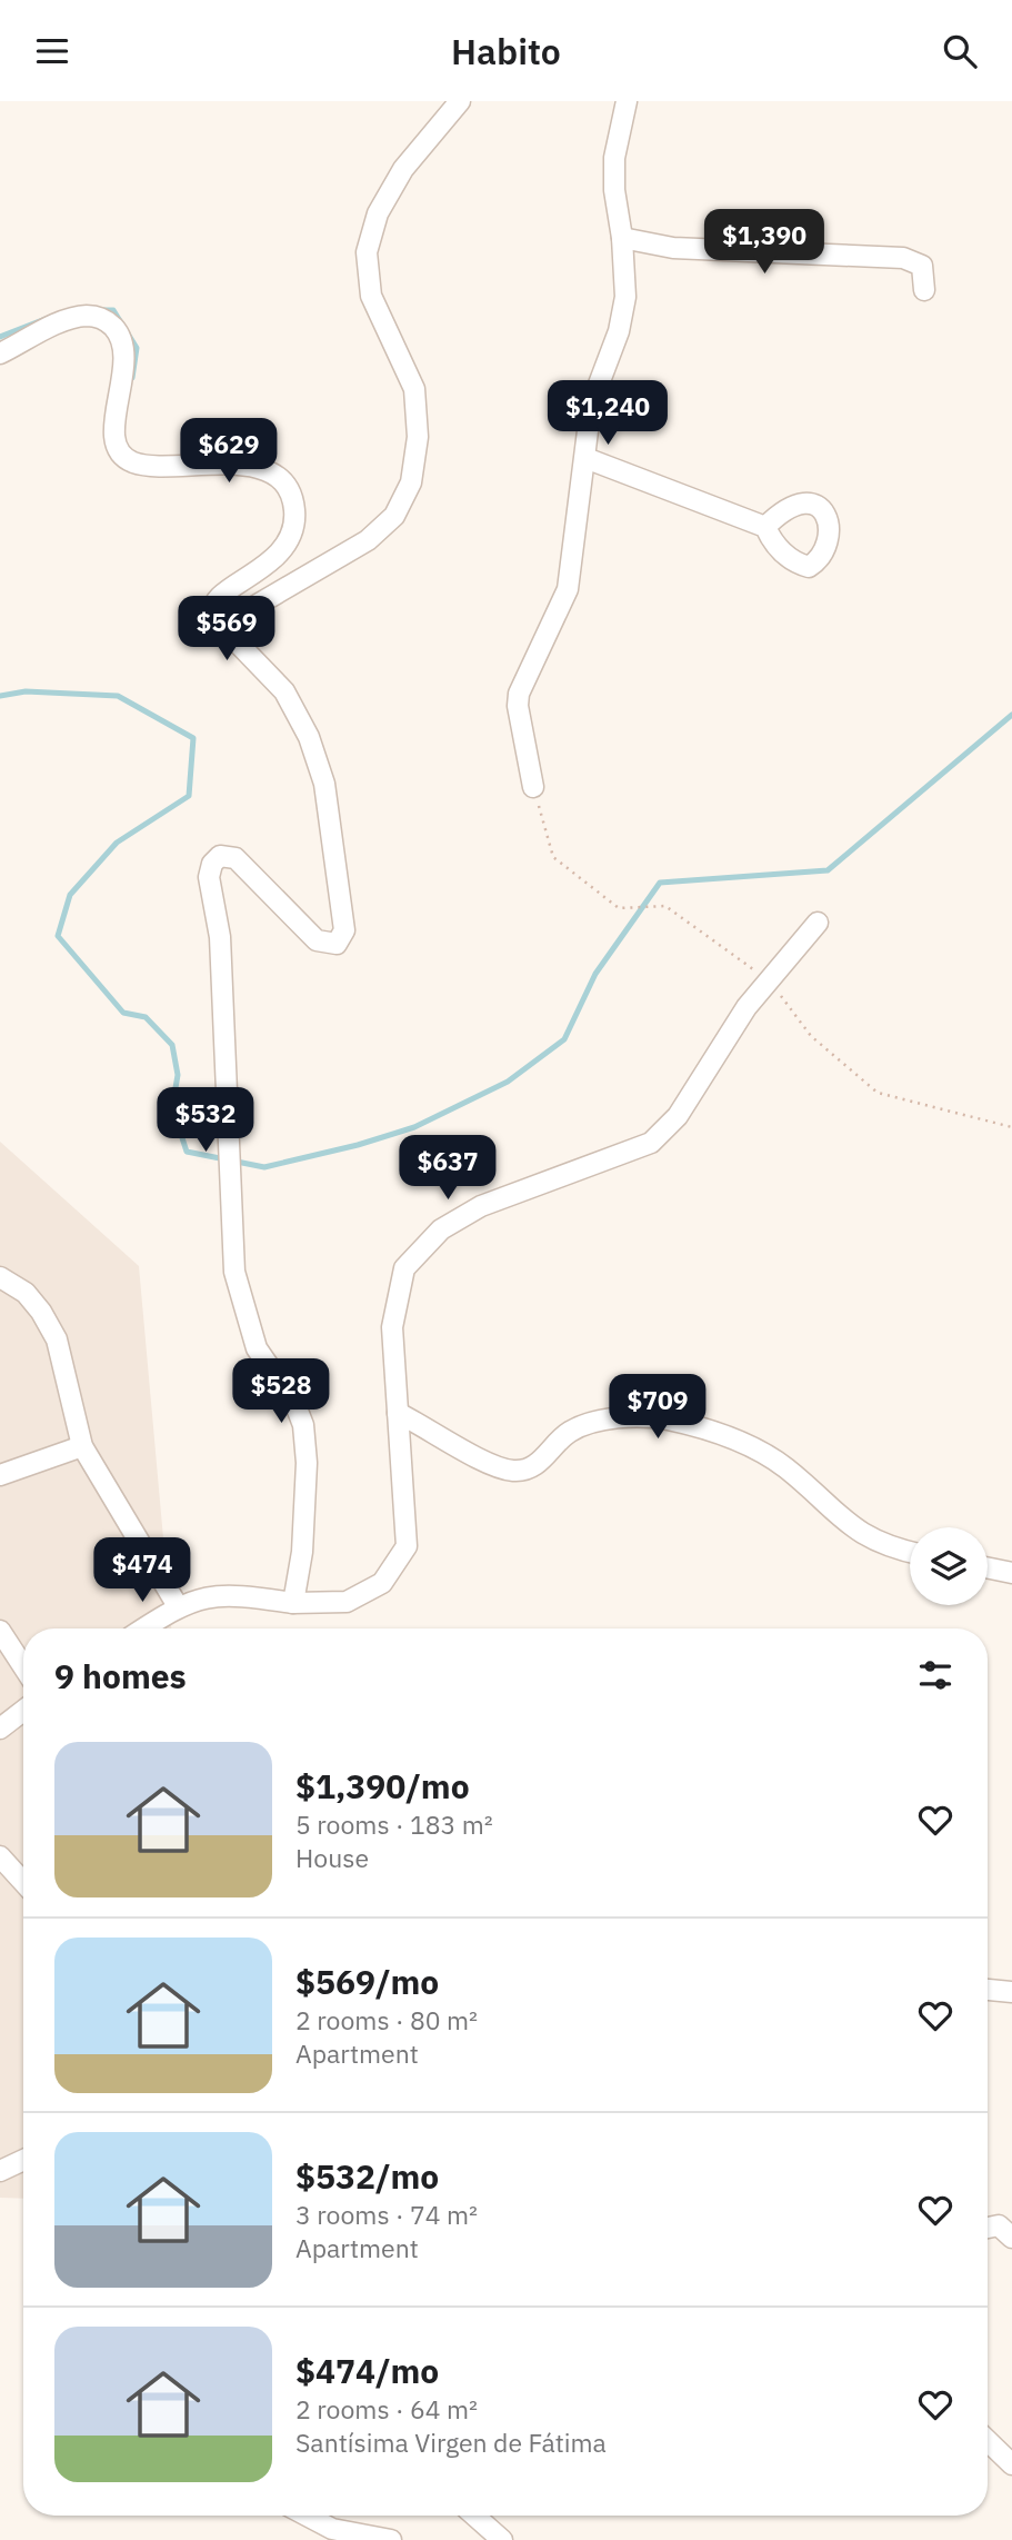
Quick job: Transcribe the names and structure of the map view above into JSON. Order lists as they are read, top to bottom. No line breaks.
{"page":{"header":"Habito","price":["$1,390","$1,240","$629","$569","$532","$637","$528","$709","$474"],"heading":"9 homes","list":[{"name":"$1,390/mo","note":"5 rooms · 183 m² · House"},{"name":"$569/mo","note":"2 rooms · 80 m² · Apartment"},{"name":"$532/mo","note":"3 rooms · 74 m² · Apartment"},{"name":"$474/mo","note":"2 rooms · 64 m² · Santísima Virgen de Fátima"}]}}
